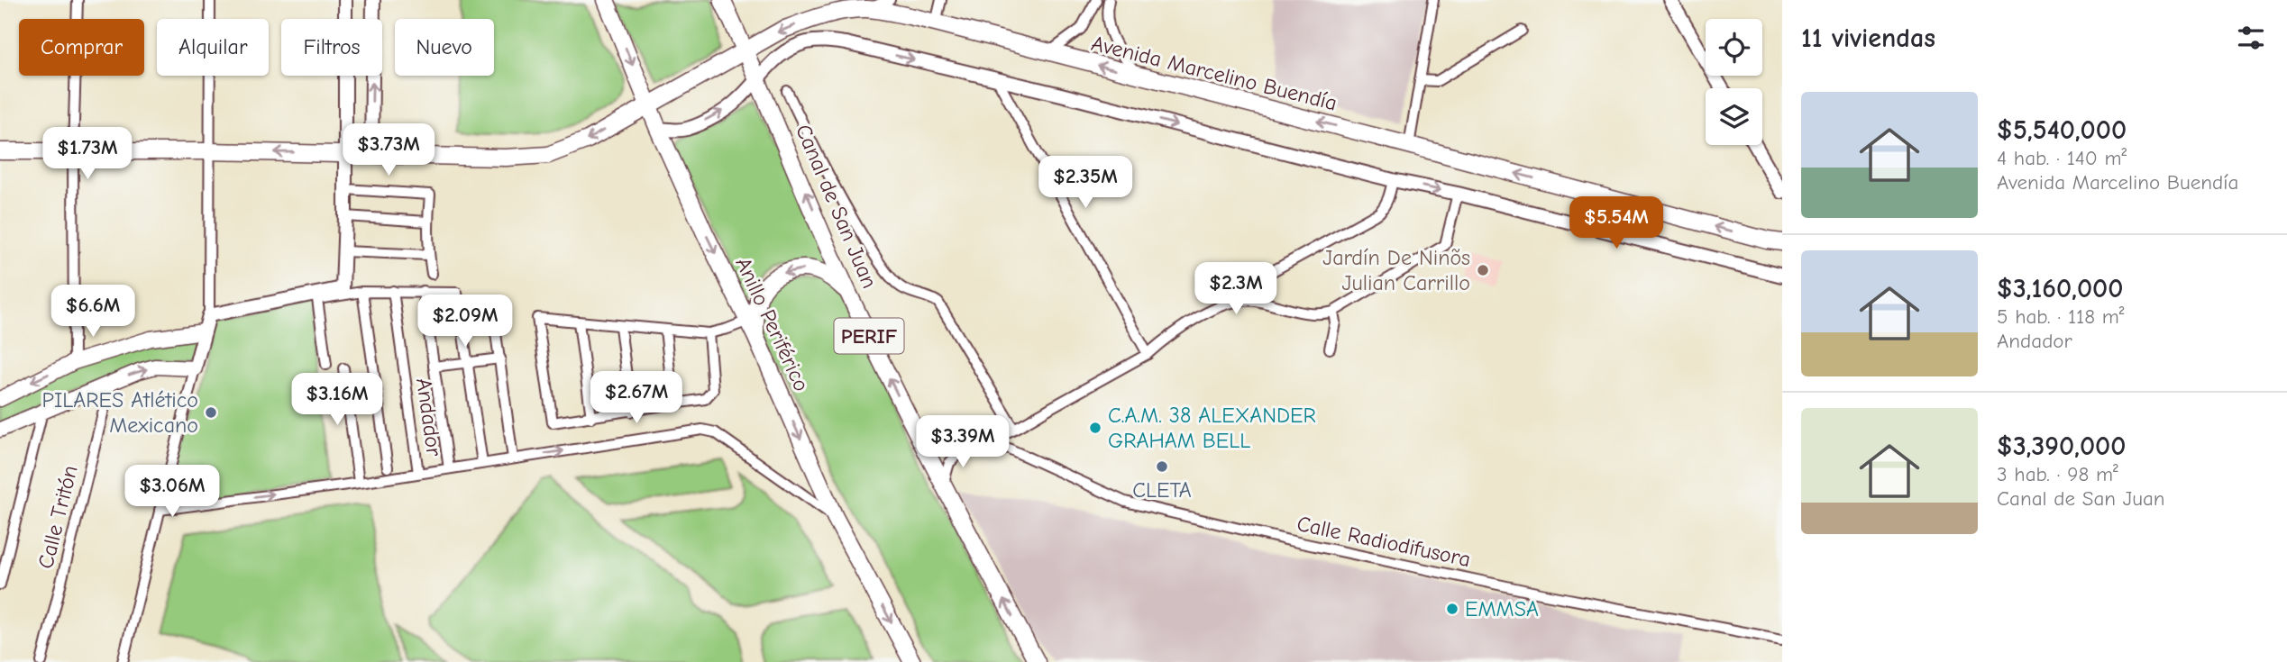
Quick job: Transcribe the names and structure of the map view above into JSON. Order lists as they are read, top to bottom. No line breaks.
{"streets":{"main road":["Avenida Marcelino Buendía","Canal de San Juan","Anillo Periférico","PERIF"],"street":["Andador","Calle Tritón","Calle Radiodifusora"]},"crossings":[["Avenida Marcelino Buendía","Canal de San Juan"],["Avenida Marcelino Buendía","Anillo Periférico"]],"one_way":["Avenida Marcelino Buendía","Canal de San Juan","Anillo Periférico"],"places":["Jardín De Ninõs Julian Carrillo","PILARES Atlético Mexicano","C.A.M. 38 ALEXANDER GRAHAM BELL","CLETA","EMMSA"],"page":{"heading":"11 viviendas","chip":["Comprar","Alquilar","Filtros","Nuevo"],"list":[{"name":"$5,540,000","note":"4 hab. · 140 m² · Avenida Marcelino Buendía"},{"name":"$3,160,000","note":"5 hab. · 118 m² · Andador"},{"name":"$3,390,000","note":"3 hab. · 98 m² · Canal de San Juan"}],"price":["$3.73M","$1.73M","$2.35M","$5.54M","$2.3M","$6.6M","$2.09M","$2.67M","$3.16M","$3.39M","$3.06M"]}}
